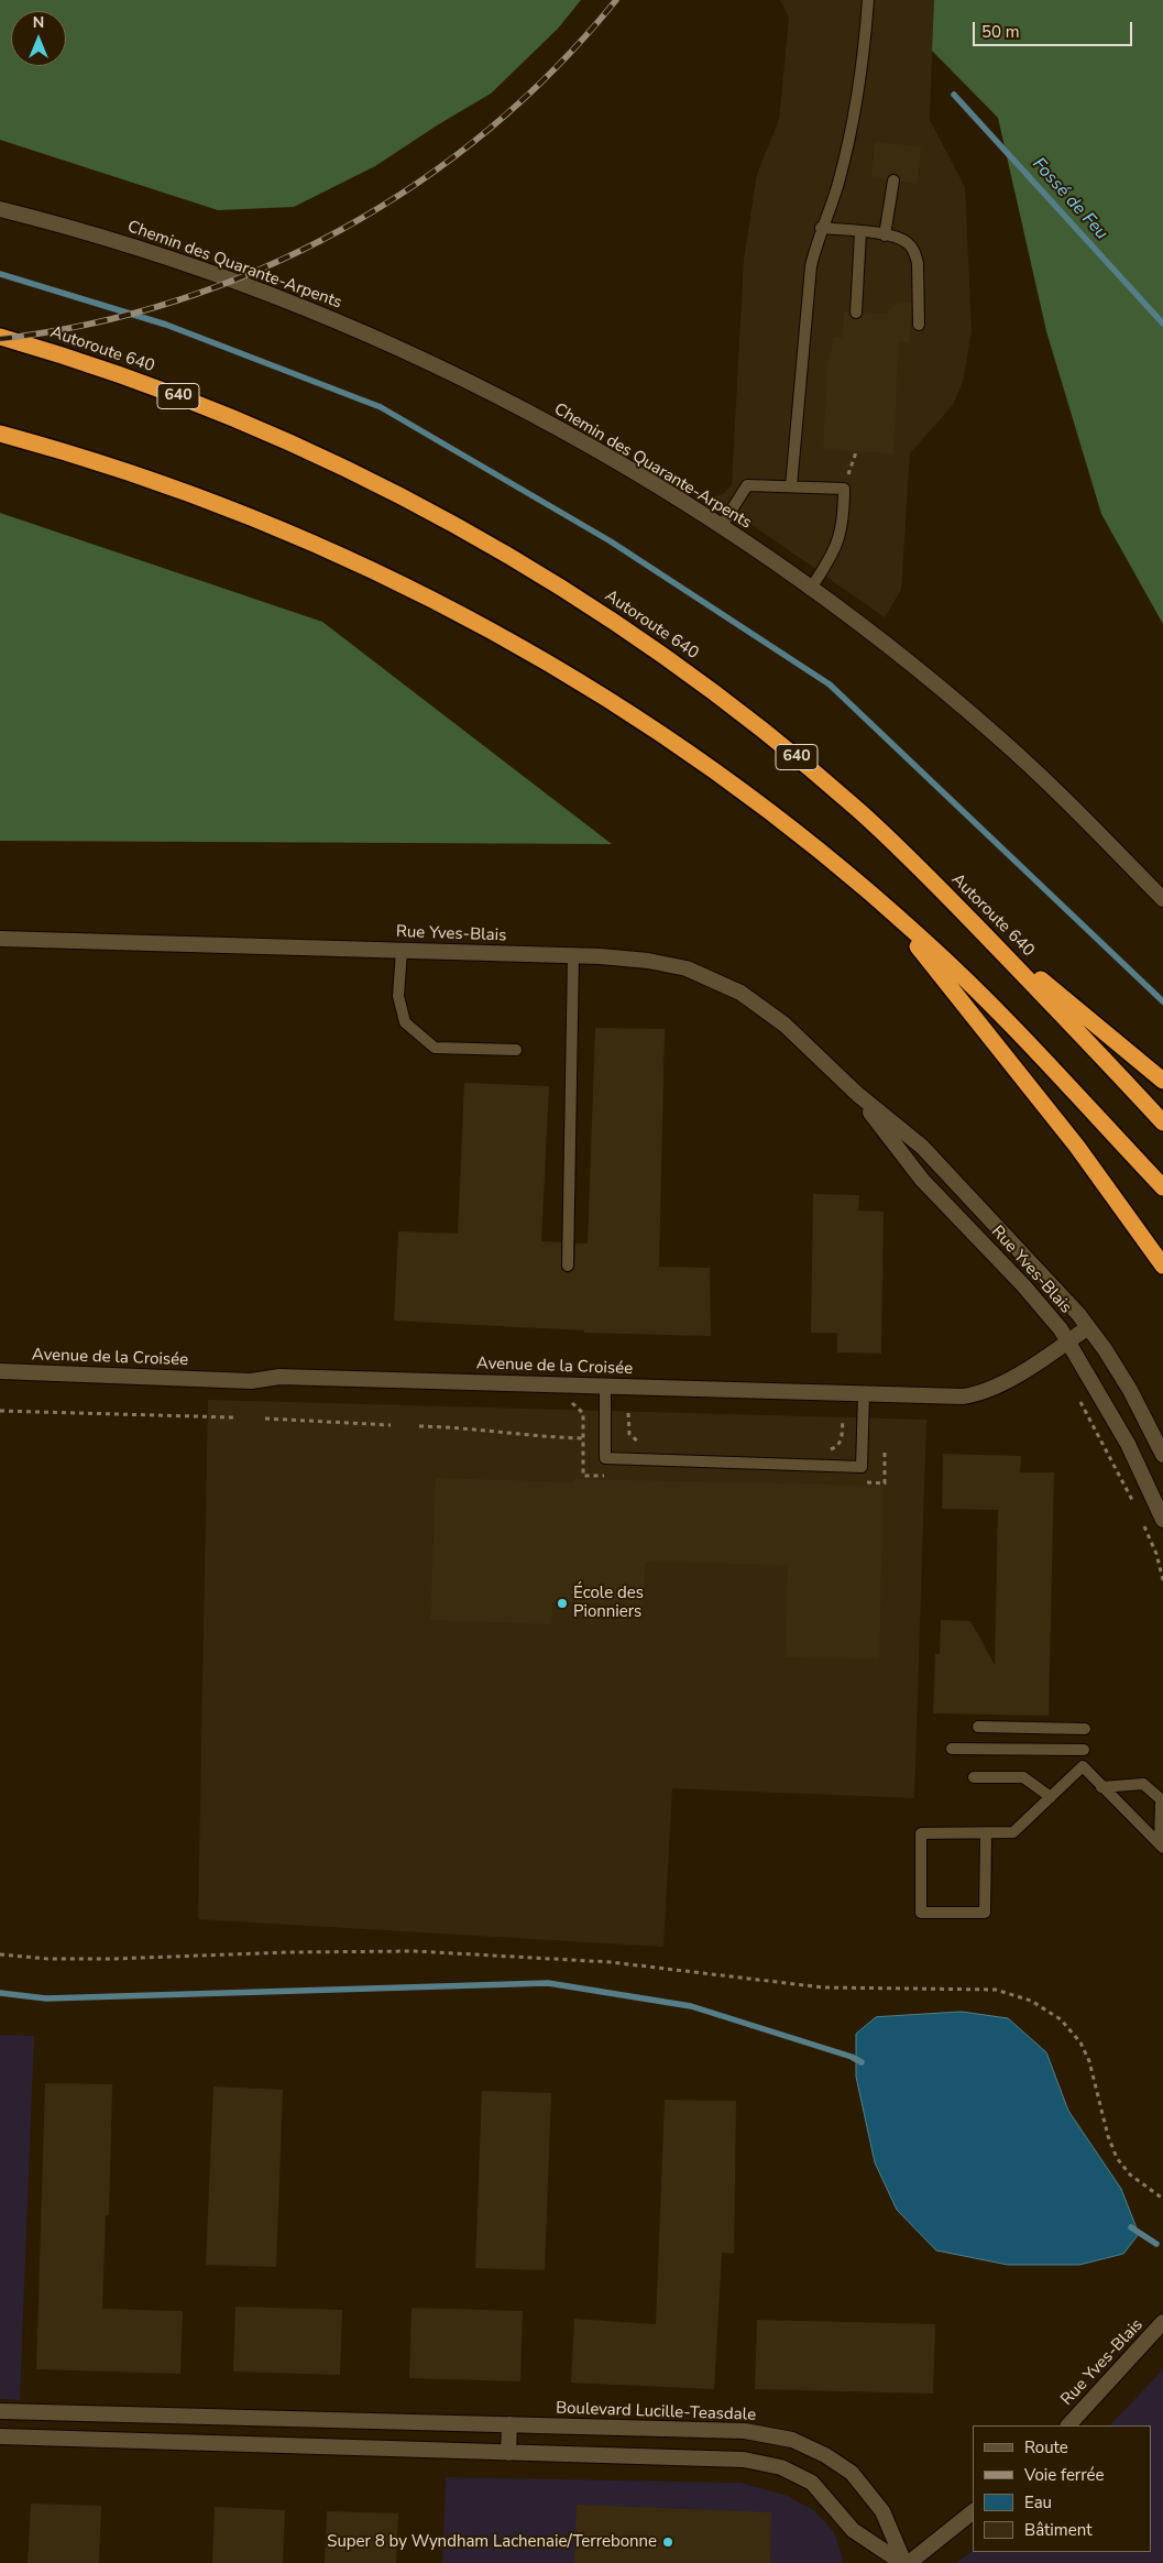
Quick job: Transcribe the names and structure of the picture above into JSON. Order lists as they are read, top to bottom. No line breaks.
{"streets":{"highway":["Autoroute 640","640"],"street":["Chemin des Quarante-Arpents","Rue Yves-Blais","Avenue de la Croisée","Boulevard Lucille-Teasdale"]},"crossings":[["Rue Yves-Blais","Avenue de la Croisée"]],"water":["Fossé de Feu"],"places":["École des Pionniers","Super 8 by Wyndham Lachenaie/Terrebonne"],"legend":["Route","Voie ferrée","Eau","Bâtiment"],"scale_bar":"50 m","north":"top"}
